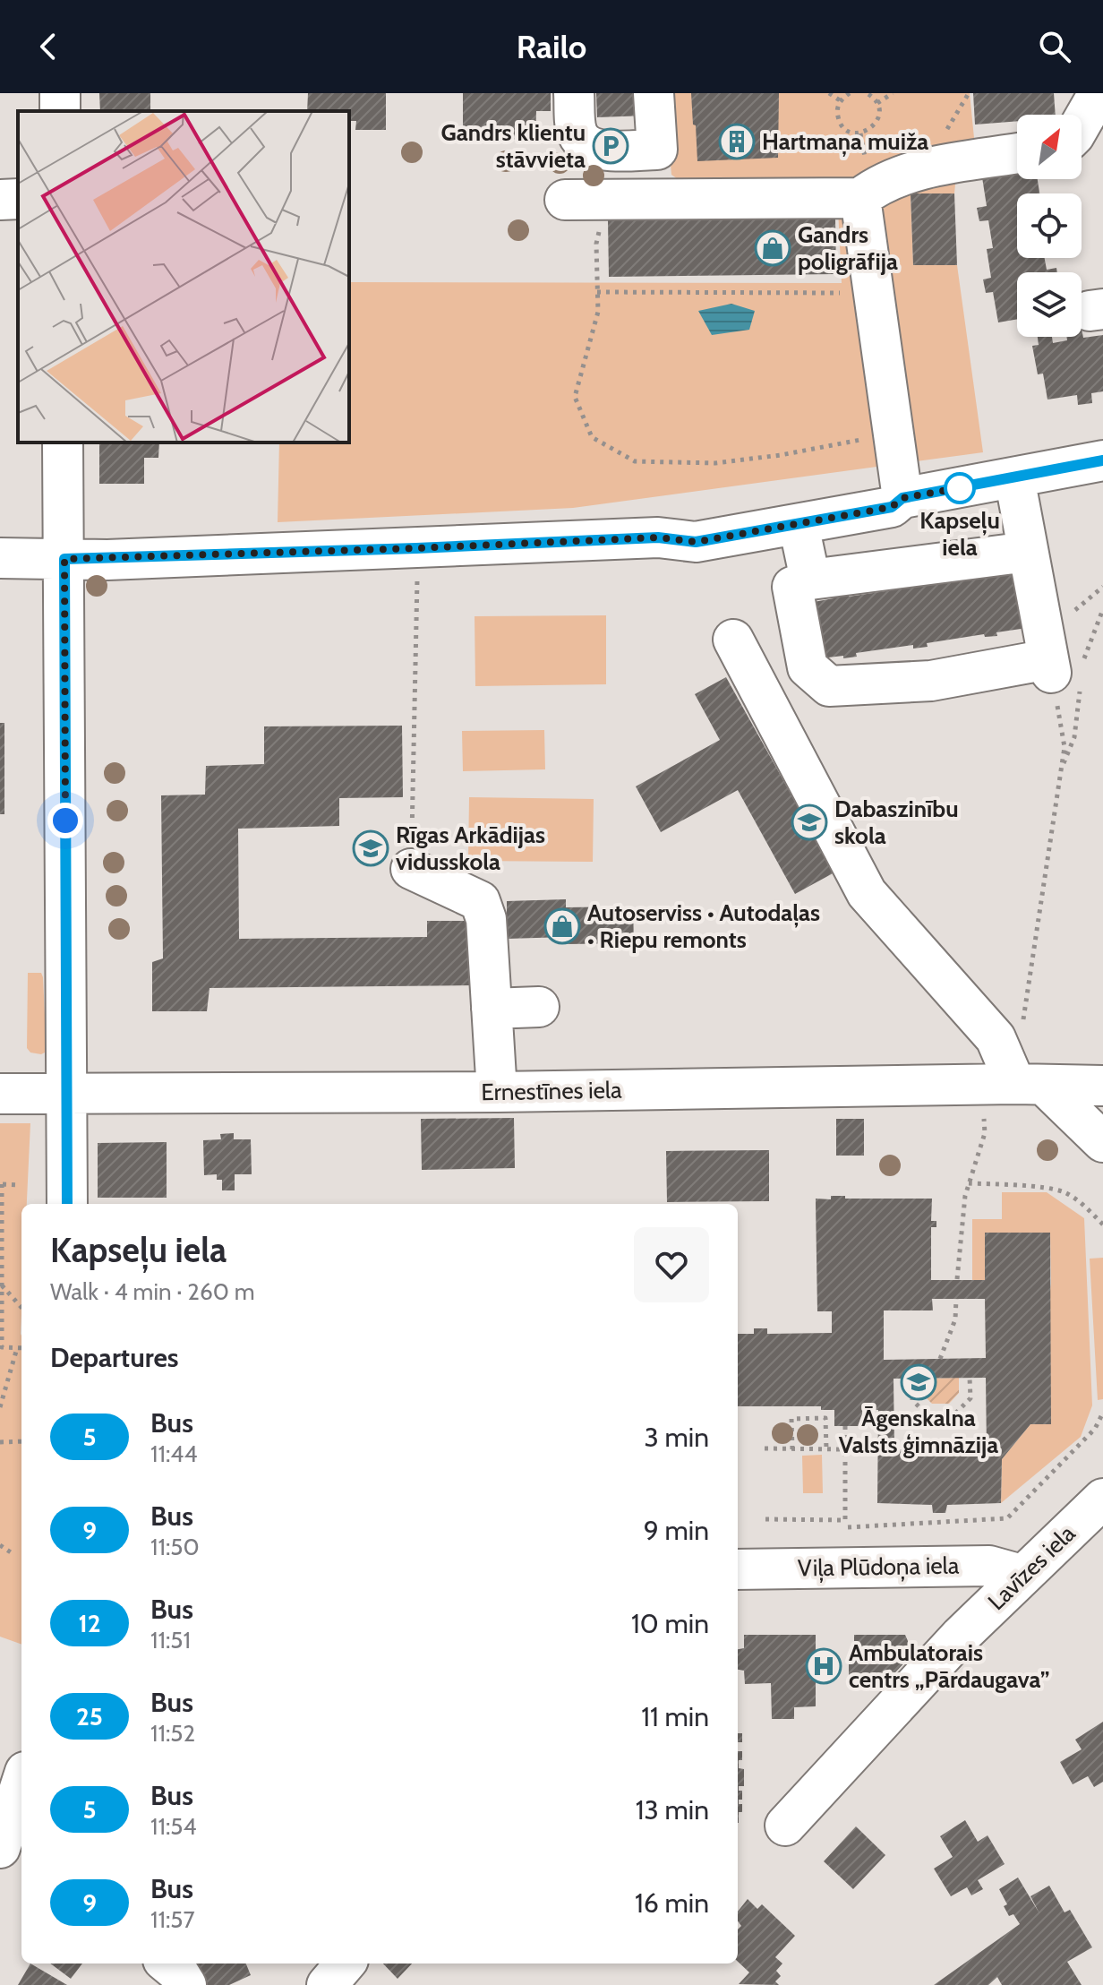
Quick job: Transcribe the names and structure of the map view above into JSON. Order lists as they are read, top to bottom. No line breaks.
{"streets":{"street":["Ernestīnes iela","Viļa Plūdoņa iela","Lavīzes iela"]},"crossings":[["Viļa Plūdoņa iela","Lavīzes iela"]],"places":{"building":["Hartmaņa muiža"],"parking":["Gandrs klientu stāvvieta"],"shop":["Gandrs poligrāfija","Autoserviss • Autodaļas • Riepu remonts"],"other":["Kapseļu iela"],"school or university":["Dabaszinību skola","Rīgas Arkādijas vidusskola","Āgenskalna Valsts ģimnāzija"],"hospital":["Ambulatorais centrs „Pārdaugava”"]},"lines":["bus line 5"],"north":"top right","page":{"header":"Railo","heading":[["Kapseļu iela","Walk · 4 min · 260 m"],"Departures"],"list":[{"mark":"5","name":"Bus","note":"11:44","value":"3 min"},{"mark":"9","name":"Bus","note":"11:50","value":"9 min"},{"mark":"12","name":"Bus","note":"11:51","value":"10 min"},{"mark":"25","name":"Bus","note":"11:52","value":"11 min"},{"mark":"5","name":"Bus","note":"11:54","value":"13 min"},{"mark":"9","name":"Bus","note":"11:57","value":"16 min"}]}}
